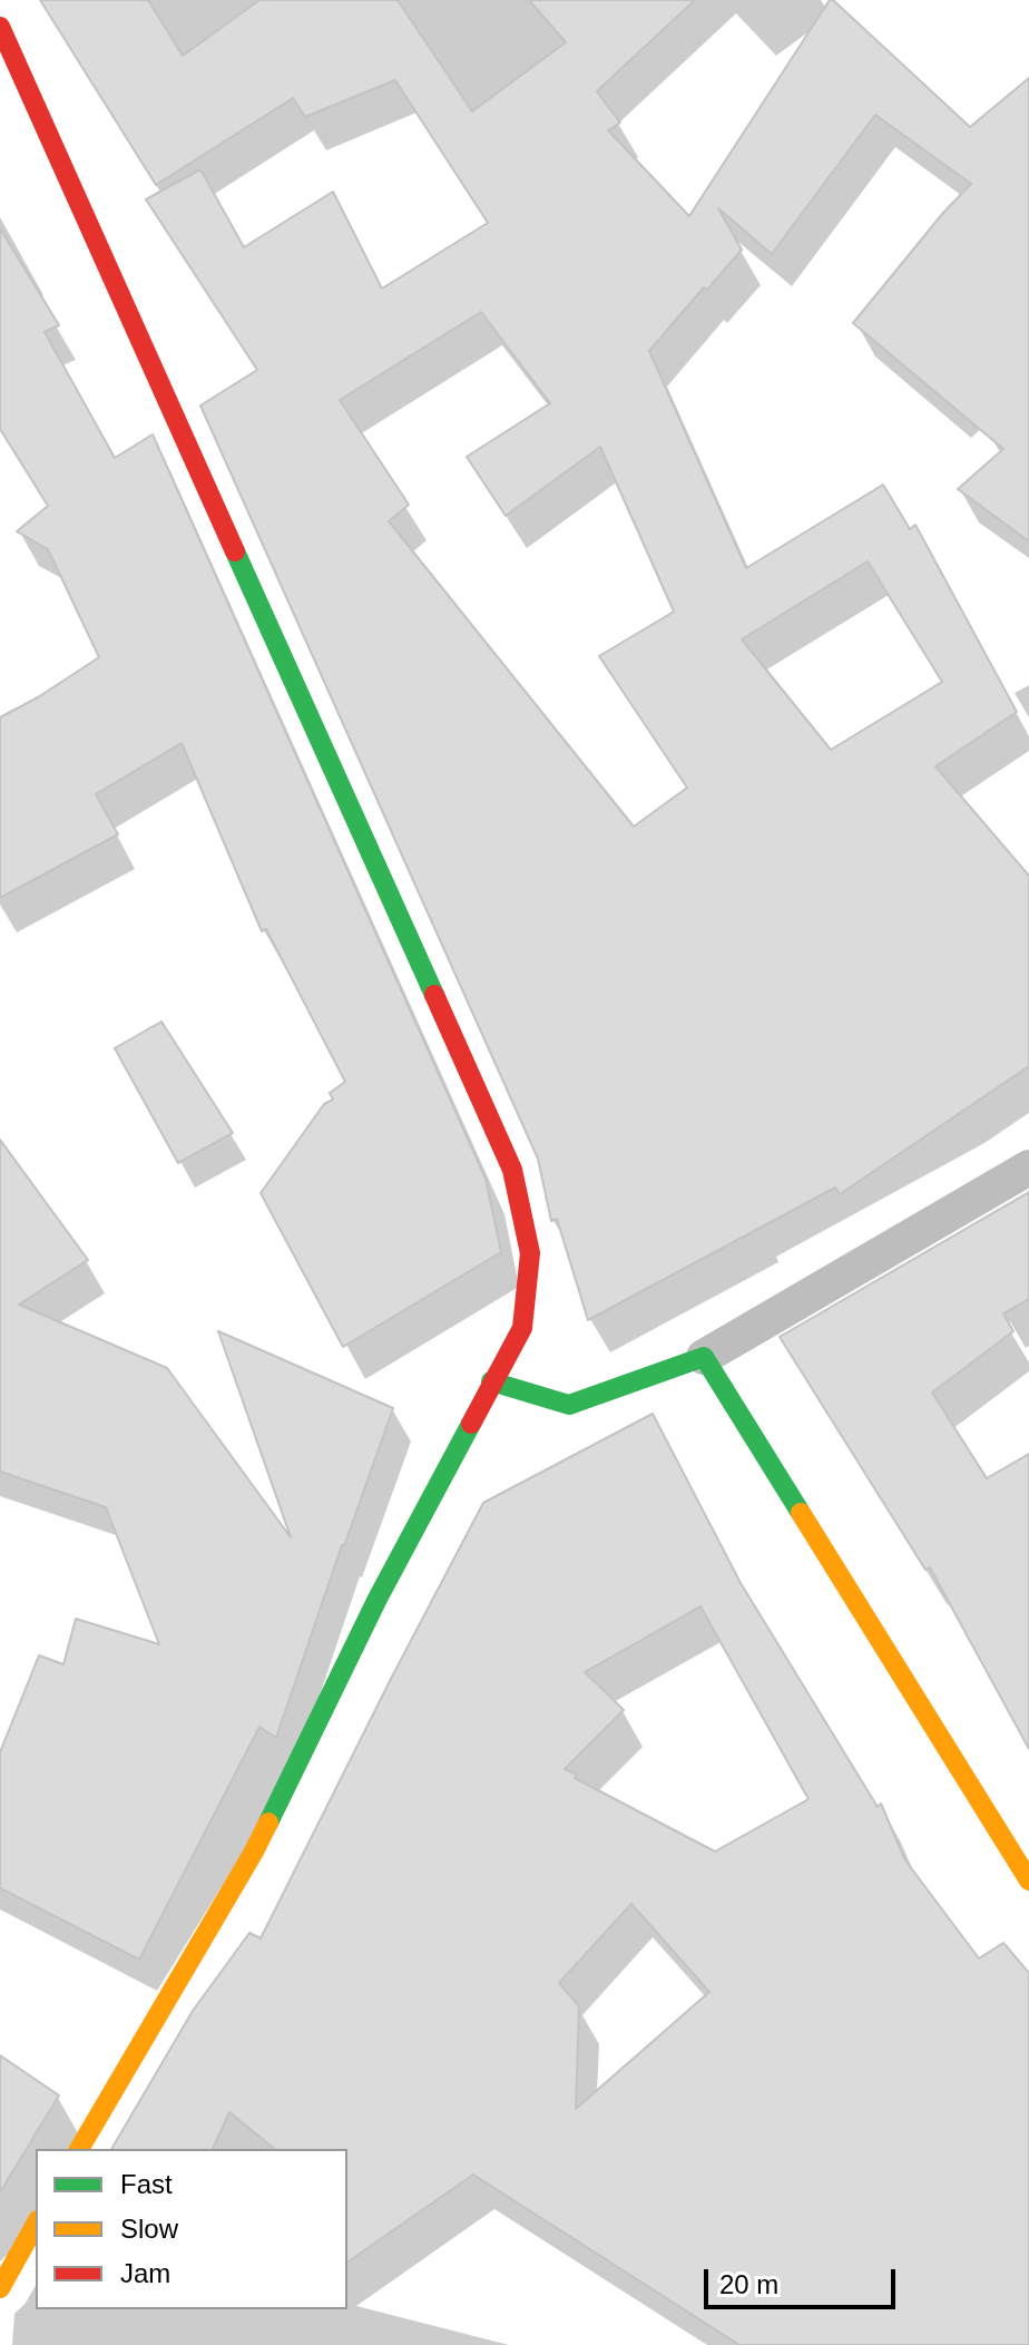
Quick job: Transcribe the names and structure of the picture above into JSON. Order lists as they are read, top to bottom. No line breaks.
{"legend":["Fast","Slow","Jam"],"scale_bar":"20 m"}
